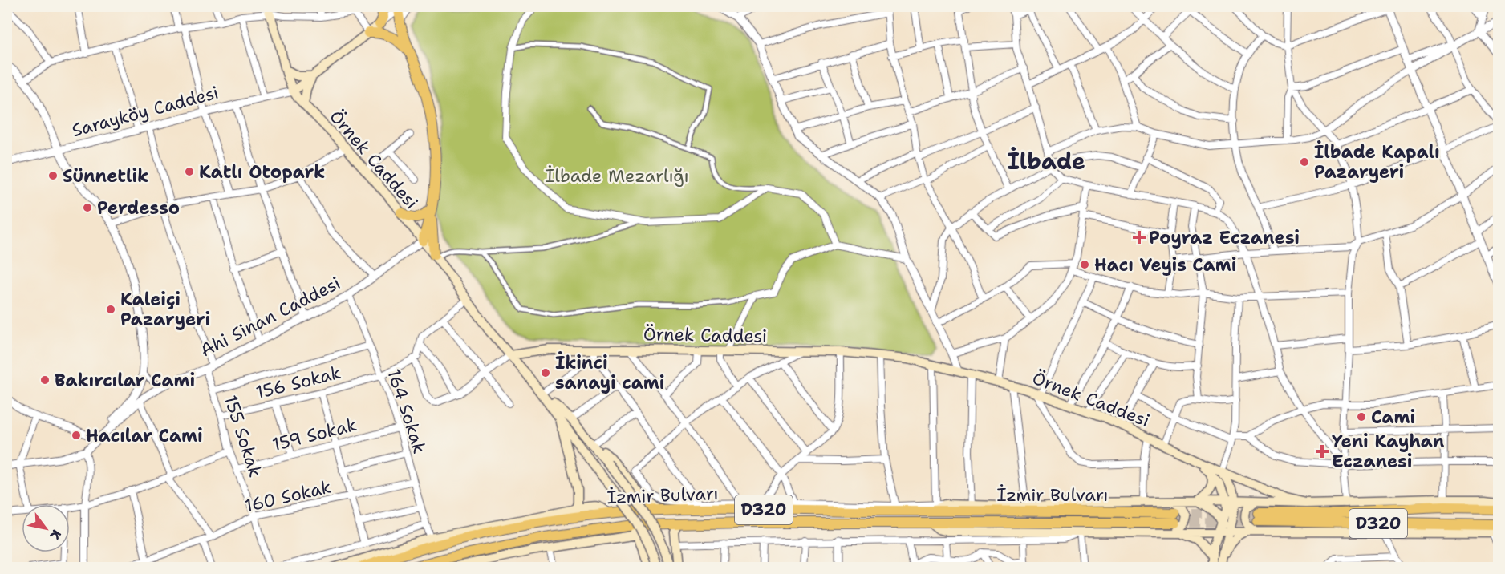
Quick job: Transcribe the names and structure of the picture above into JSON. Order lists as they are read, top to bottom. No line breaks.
{"streets":{"main road":["Örnek Caddesi","İzmir Bulvarı","D320"],"street":["Sarayköy Caddesi","Ahi Sinan Caddesi","156 Sokak","164 Sokak","159 Sokak","155 Sokak","160 Sokak"]},"crossings":[["Sarayköy Caddesi","Örnek Caddesi"],["Örnek Caddesi","Ahi Sinan Caddesi"],["Ahi Sinan Caddesi","164 Sokak"],["Ahi Sinan Caddesi","155 Sokak"],["156 Sokak","164 Sokak"],["156 Sokak","155 Sokak"],["164 Sokak","159 Sokak"],["164 Sokak","160 Sokak"],["159 Sokak","155 Sokak"],["155 Sokak","160 Sokak"]],"districts":["İlbade"],"parks":["İlbade Mezarlığı"],"places":{"other":["İlbade Kapalı Pazaryeri","Katlı Otopark","Sünnetlik","Perdesso","Hacı Veyis Cami","Kaleiçi Pazaryeri","İkinci sanayi cami","Bakırcılar Cami","Cami","Hacılar Cami"],"health":["Poyraz Eczanesi","Yeni Kayhan Eczanesi"]},"north":"bottom right"}
